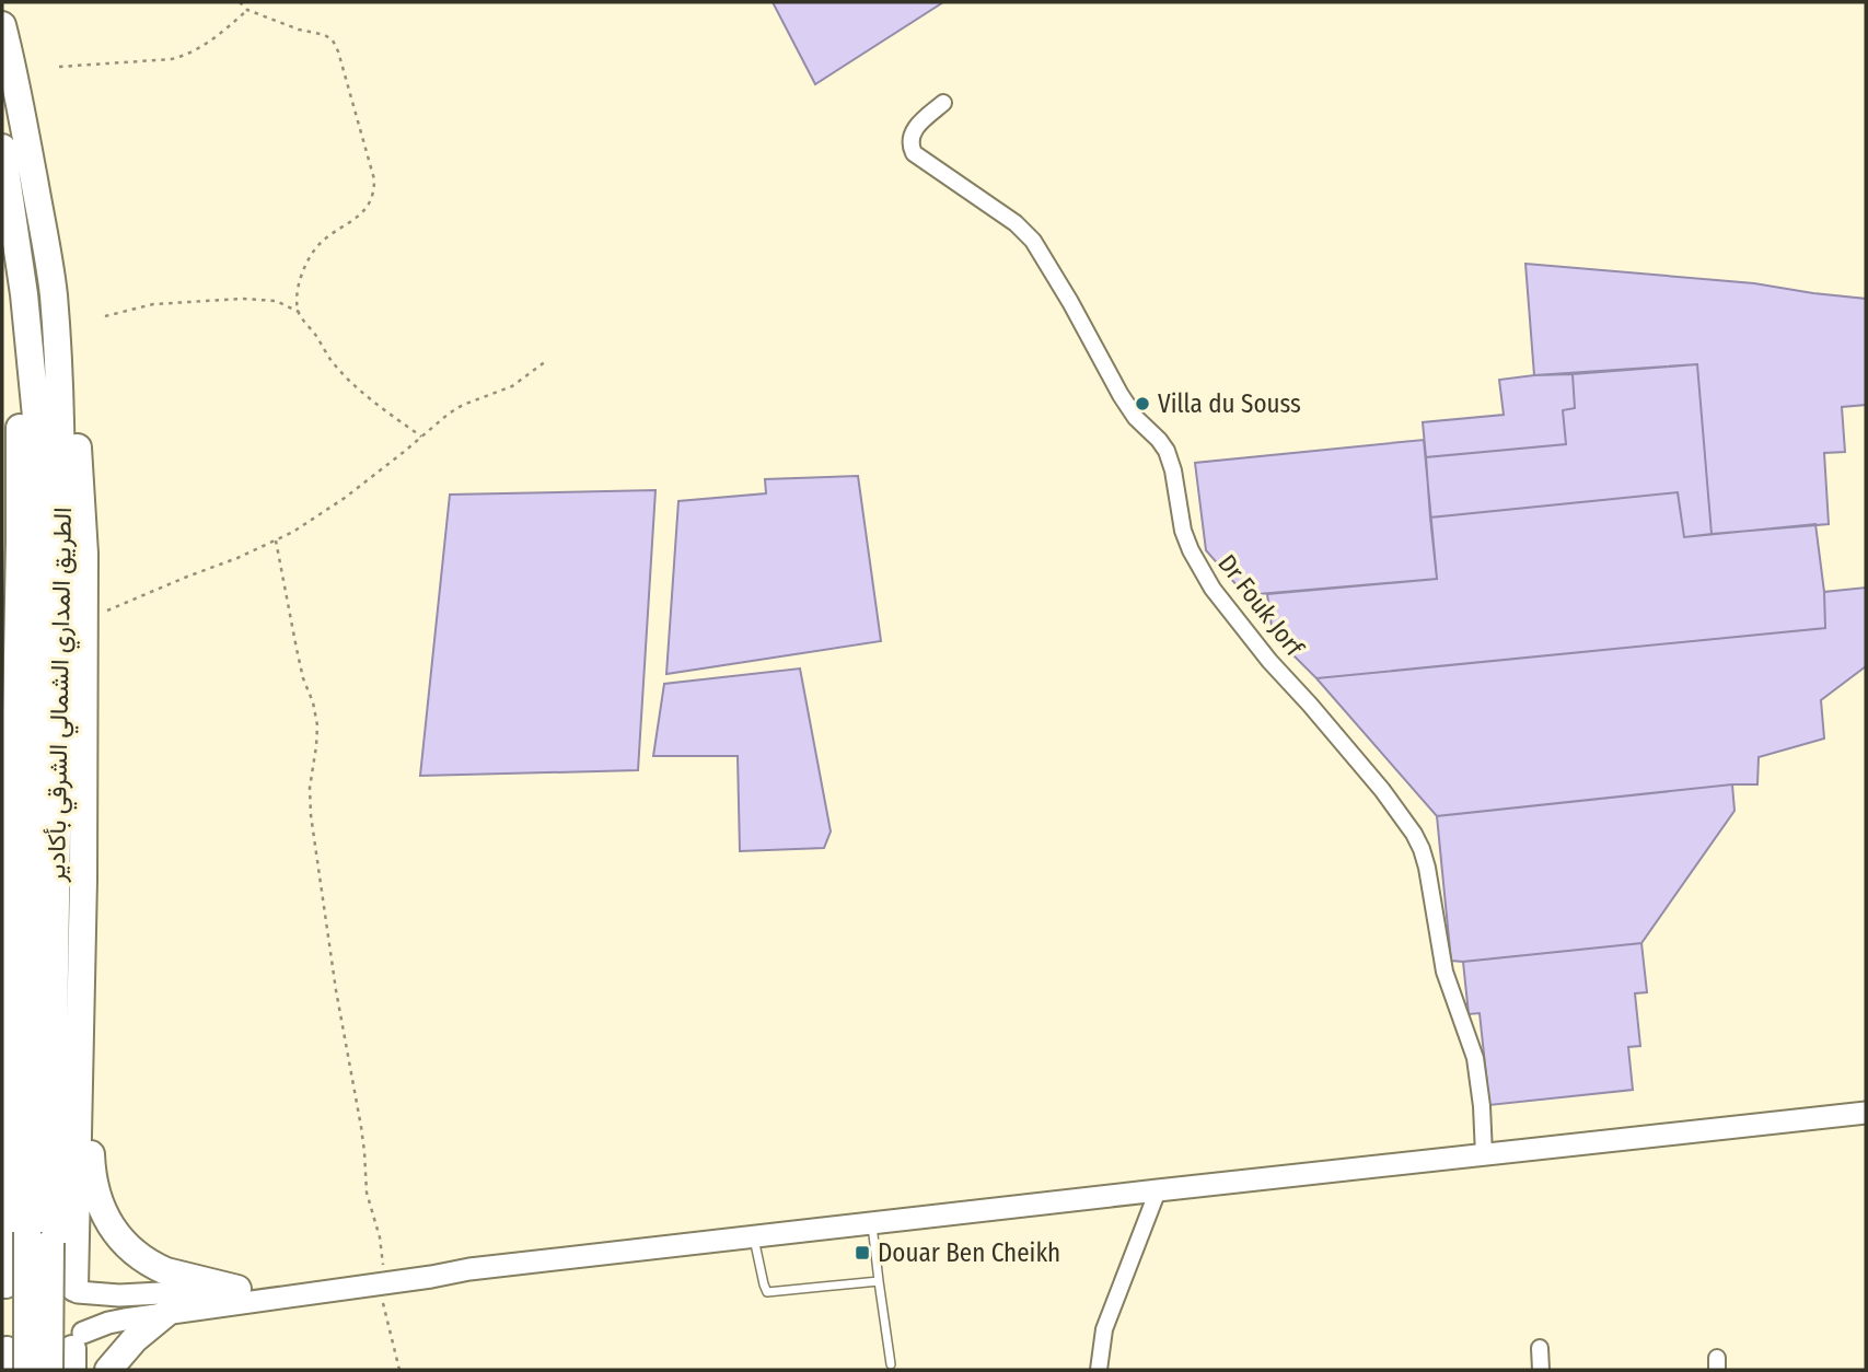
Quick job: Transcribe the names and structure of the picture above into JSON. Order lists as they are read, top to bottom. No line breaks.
{"streets":{"highway":["الطريق المداري الشمالي الشرقي بأكادير"],"street":["Dr Fouk Jorf"]},"places":{"other":["Villa du Souss"],"transit":["Douar Ben Cheikh"]}}
